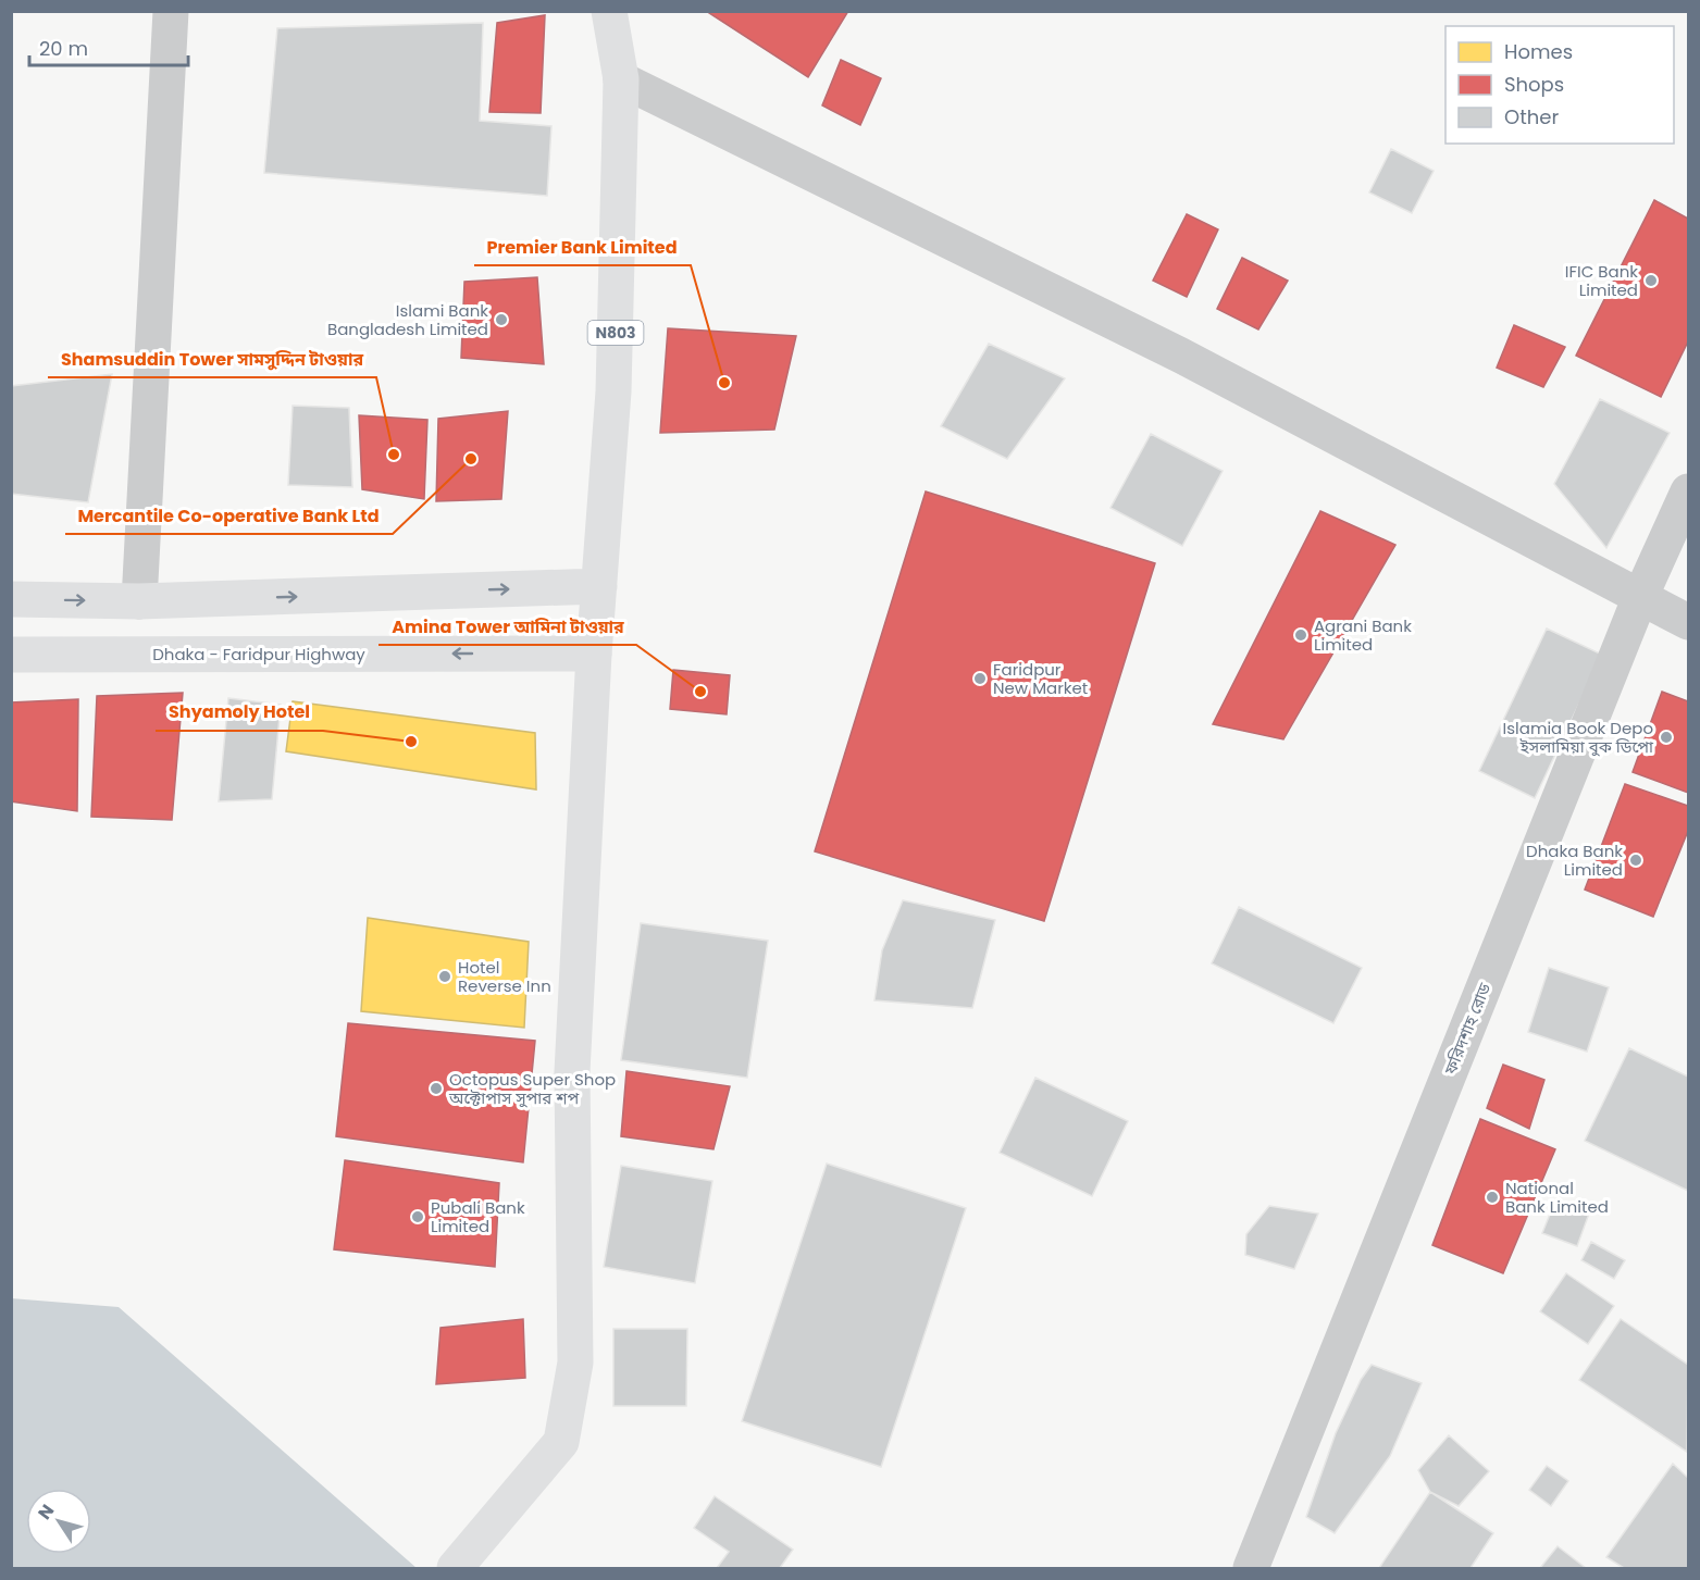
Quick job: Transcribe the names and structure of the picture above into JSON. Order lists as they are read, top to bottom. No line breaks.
{"streets":{"main road":["N803","Dhaka - Faridpur Highway"],"street":["ফরিদশাহ রোড"]},"crossings":[["N803","Dhaka - Faridpur Highway"]],"places":["IFIC Bank Limited","Islami Bank Bangladesh Limited","Premier Bank Limited","Shamsuddin Tower সামসুদ্দিন টাওয়ার","Mercantile Co-operative Bank Ltd","Agrani Bank Limited","Faridpur New Market","Amina Tower আমিনা টাওয়ার","Islamia Book Depo ইসলামিয়া বুক ডিপো","Shyamoly Hotel","Dhaka Bank Limited","Hotel Reverse Inn","Octopus Super Shop অক্টোপাস সুপার শপ","National Bank Limited","Pubali Bank Limited"],"legend":["Homes","Shops","Other"],"scale_bar":"20 m","north":"top left"}
